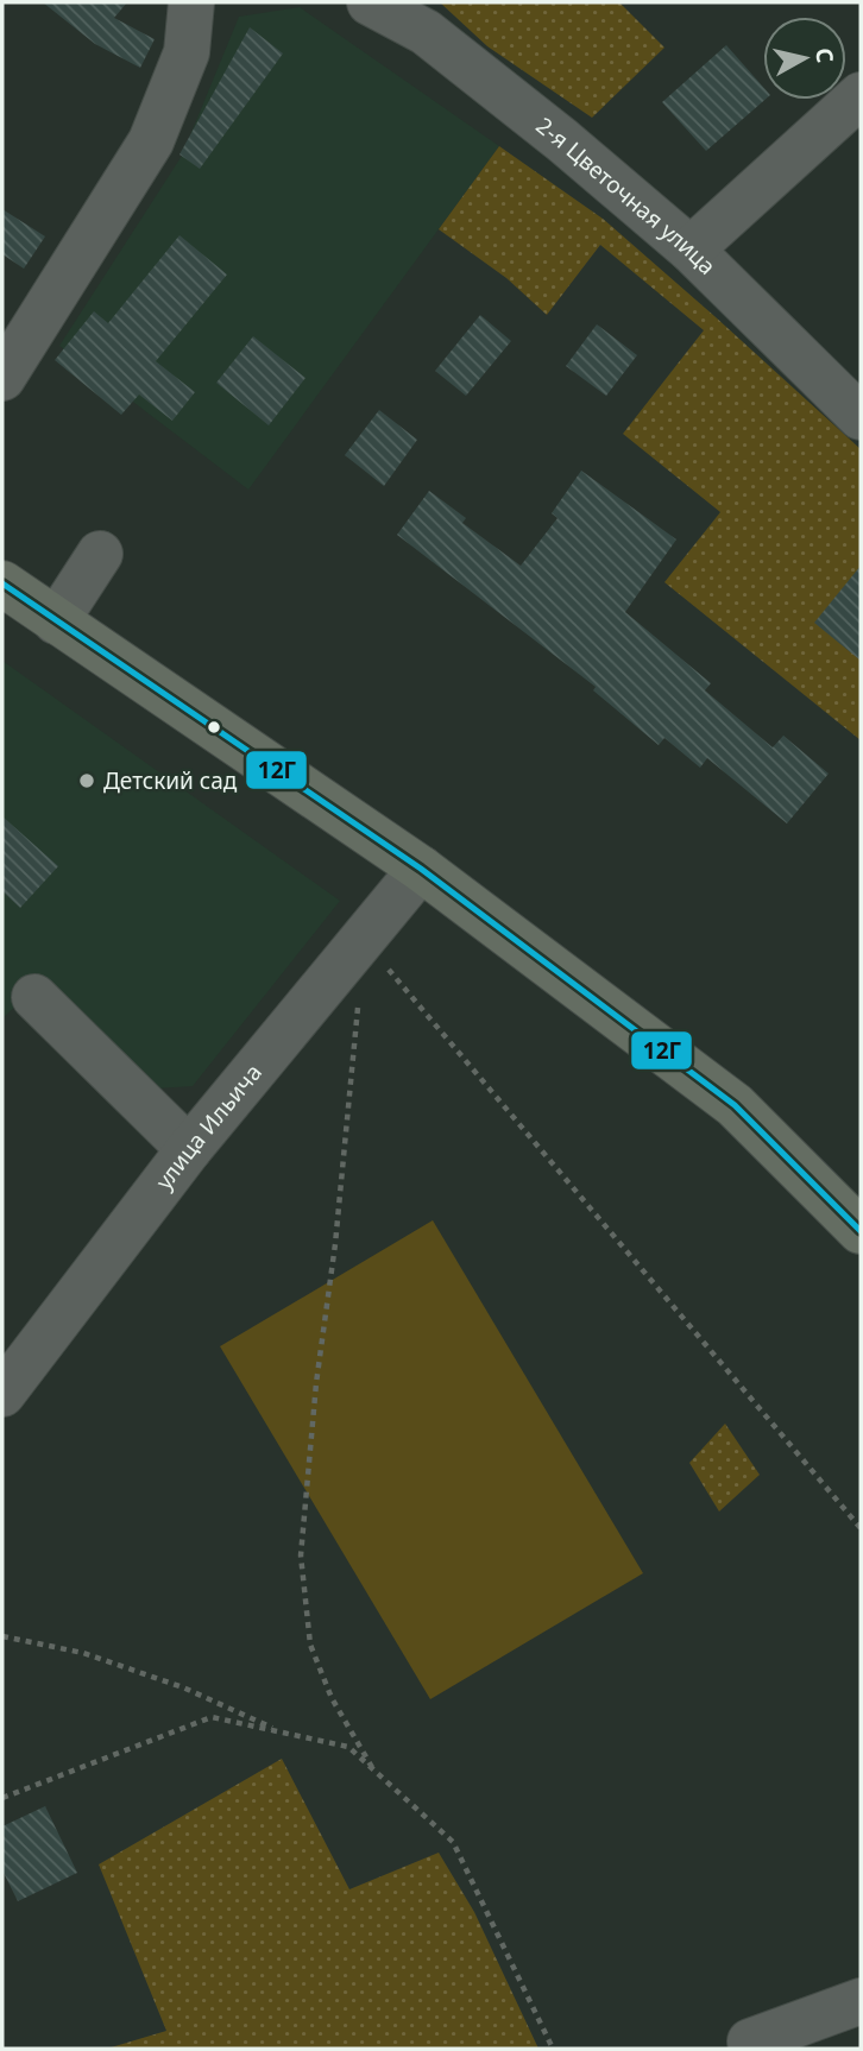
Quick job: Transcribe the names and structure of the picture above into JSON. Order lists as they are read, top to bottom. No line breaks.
{"streets":{"street":["2-я Цветочная улица","улица Ильича"]},"places":["Детский сад"],"lines":["transit line 12Г"],"north":"right"}
